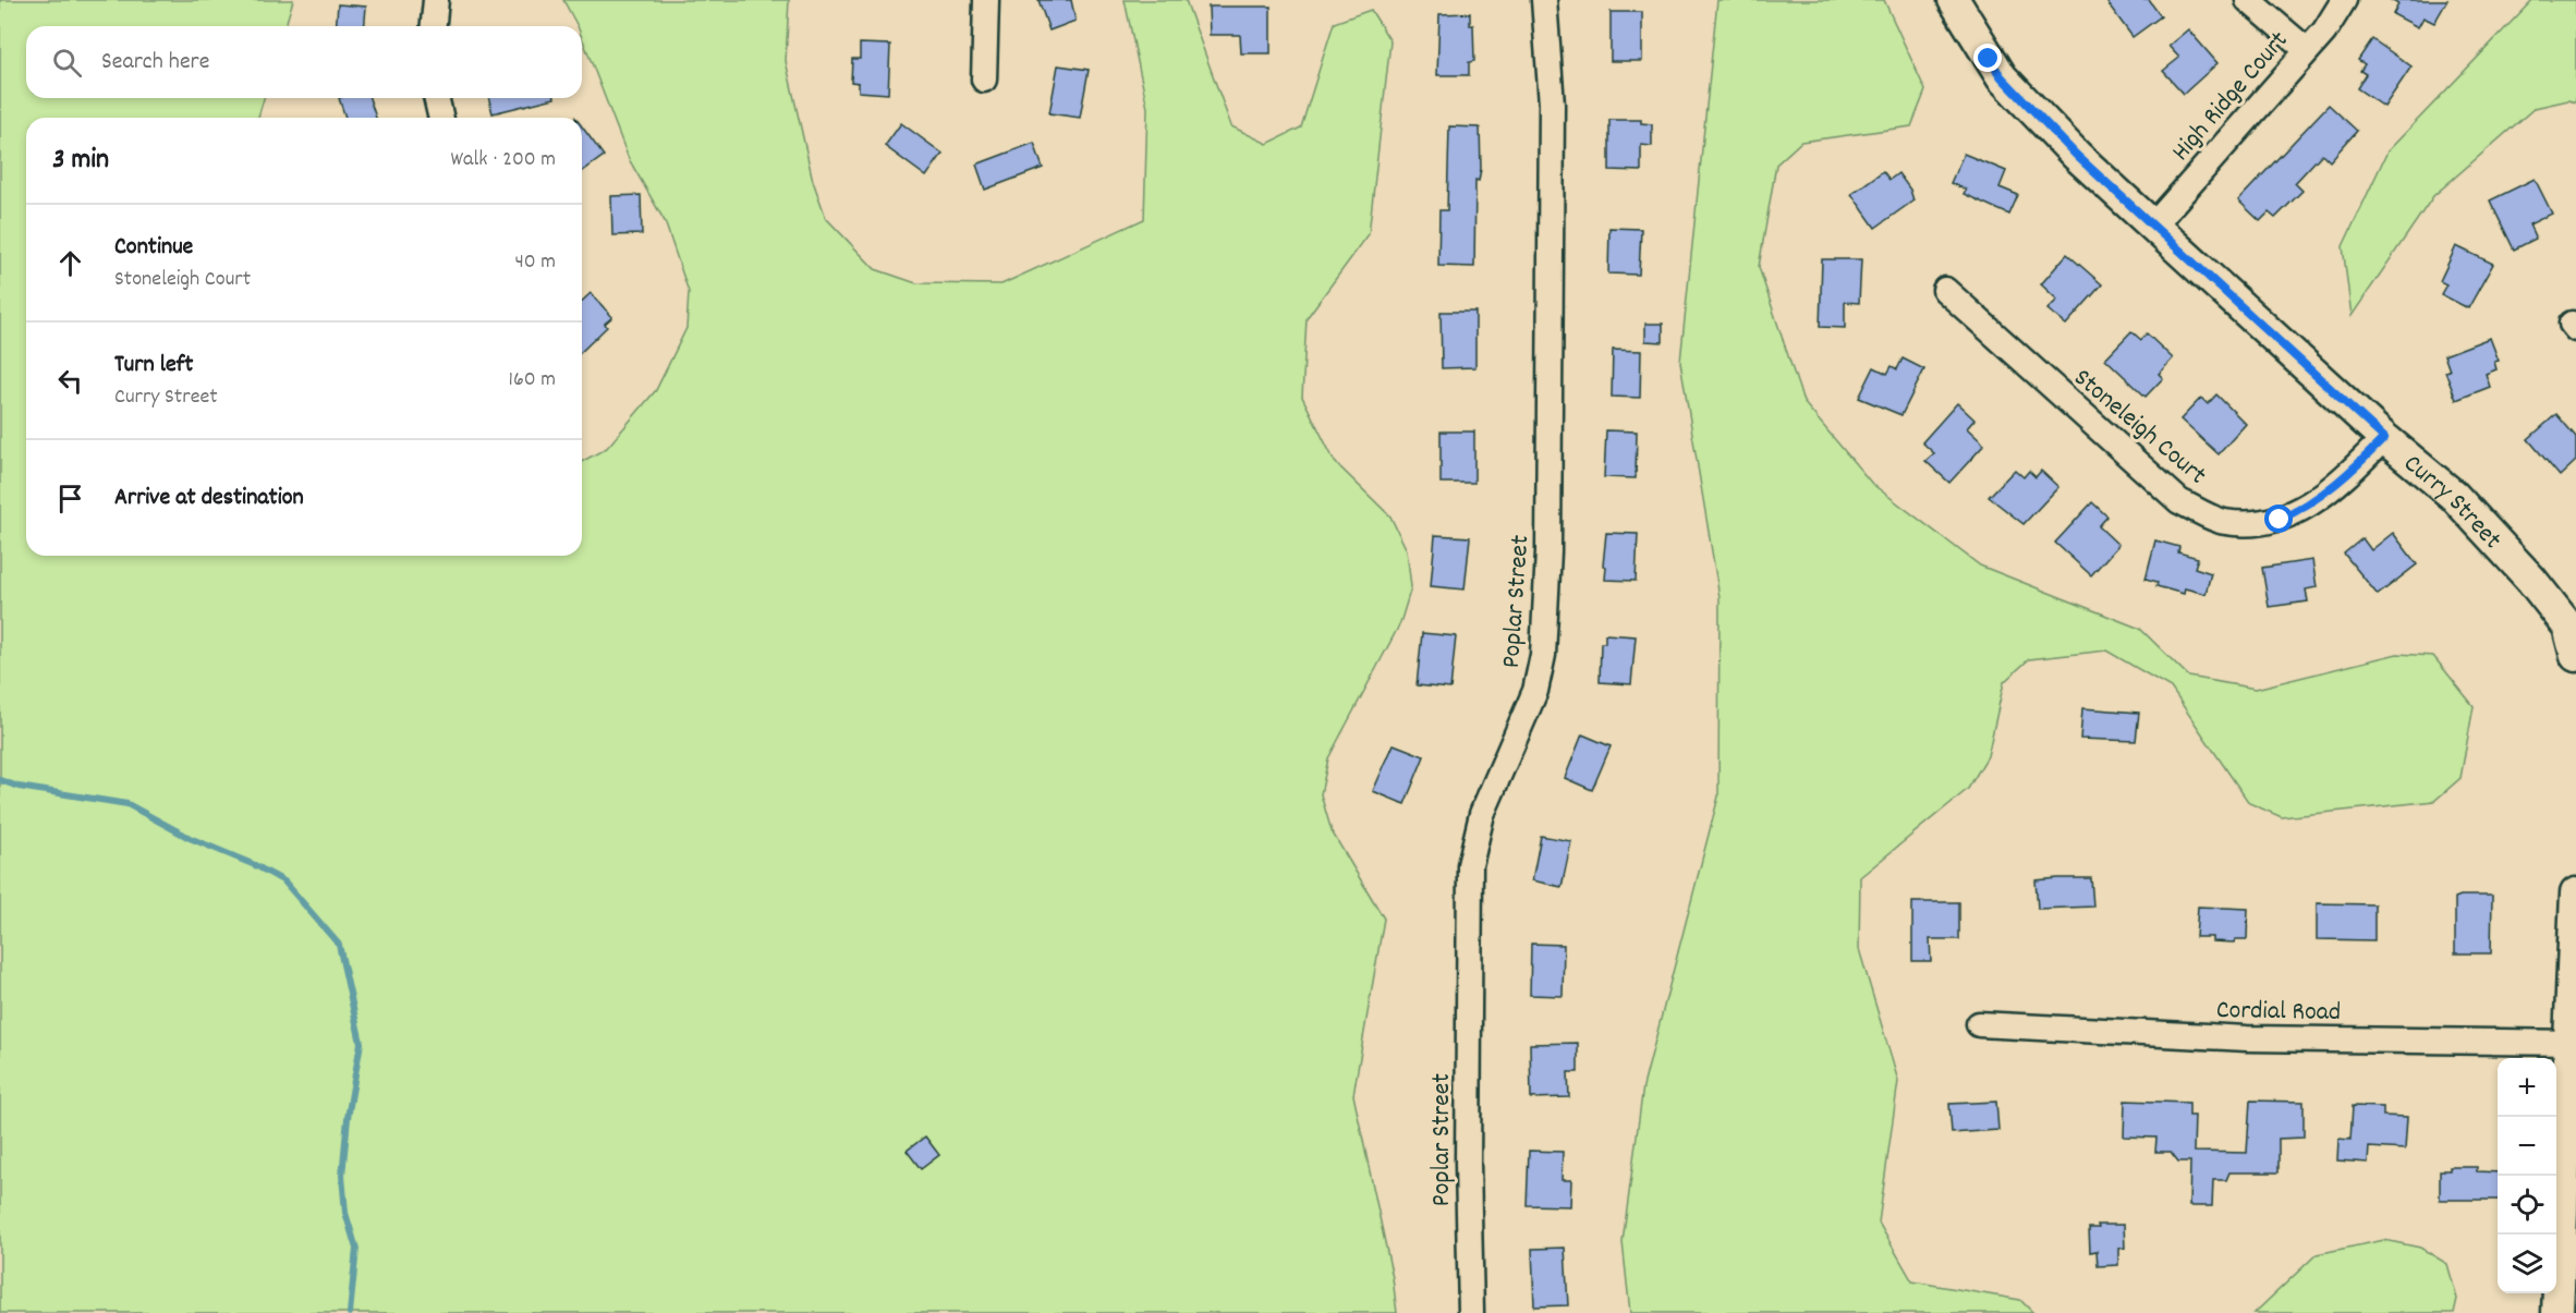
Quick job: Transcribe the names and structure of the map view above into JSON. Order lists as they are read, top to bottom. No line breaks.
{"streets":{"street":["High Ridge Court","Stoneleigh Court","Curry Street","Poplar Street","Cordial Road"]},"crossings":[["High Ridge Court","Curry Street"],["Stoneleigh Court","Curry Street"]],"page":{"search":"Search here","heading":["3 min","Walk · 200 m"],"list":[["Continue","Stoneleigh Court","40 m"],["Turn left","Curry Street","160 m"],"Arrive at destination"],"map_buttons":["+","−"]}}
